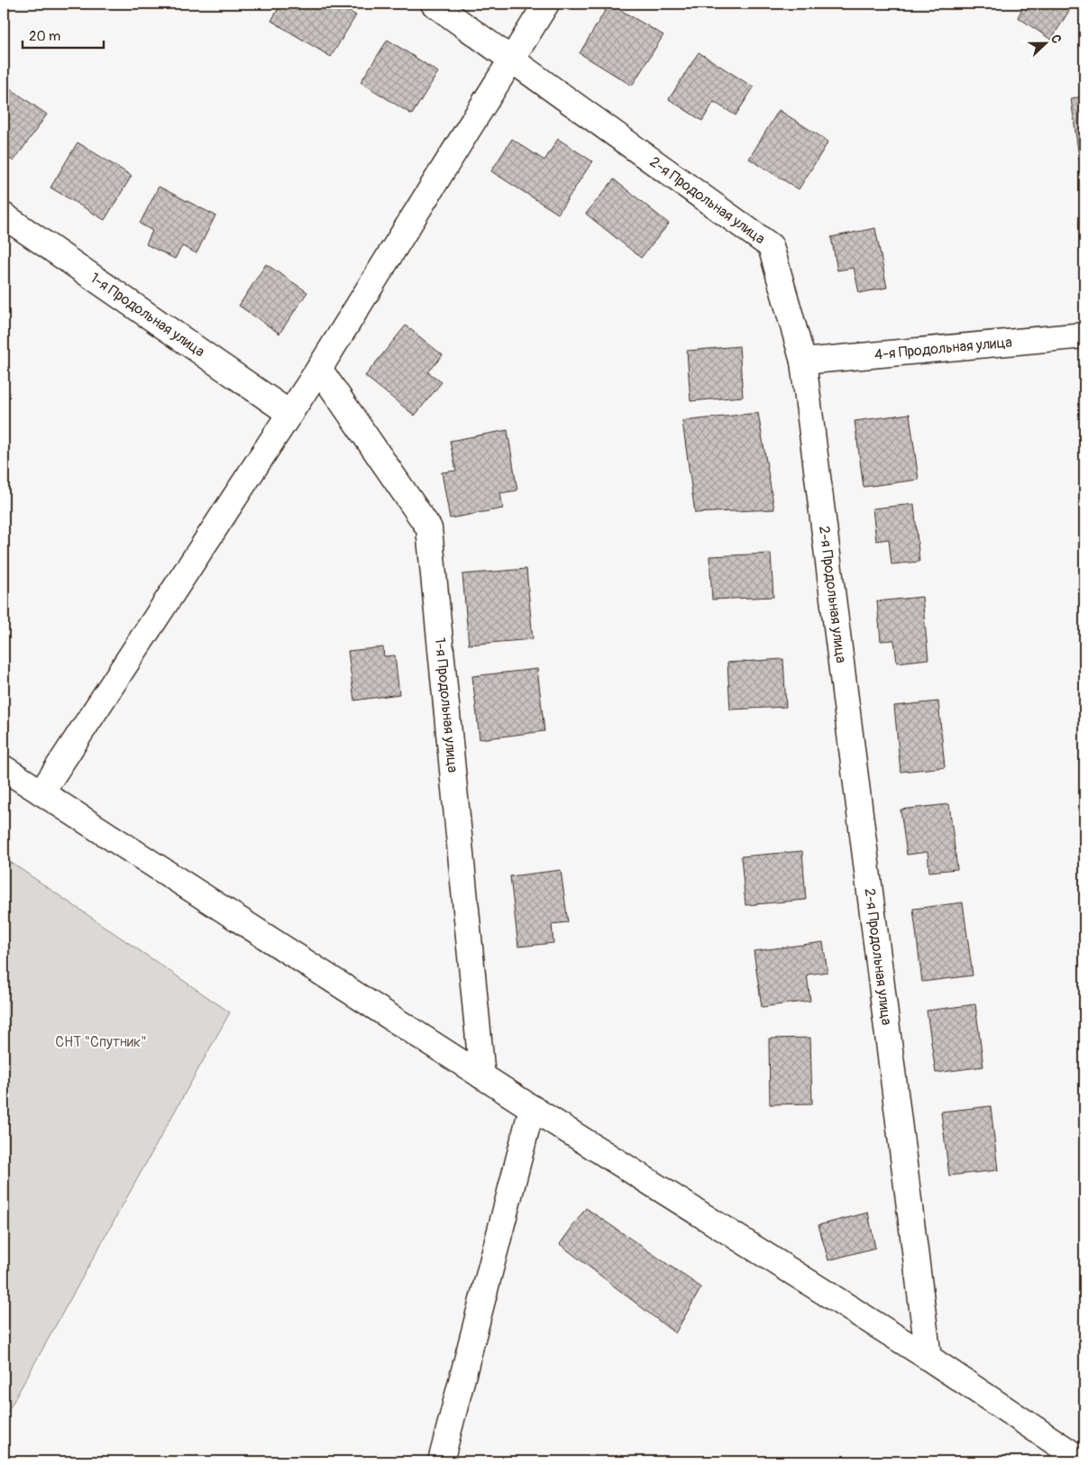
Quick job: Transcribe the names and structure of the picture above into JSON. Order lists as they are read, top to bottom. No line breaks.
{"streets":{"street":["2-я Продольная улица","1-я Продольная улица","4-я Продольная улица"]},"crossings":[["2-я Продольная улица","4-я Продольная улица"]],"parks":["СНТ \"Спутник\""],"scale_bar":"20 m","north":"right"}
